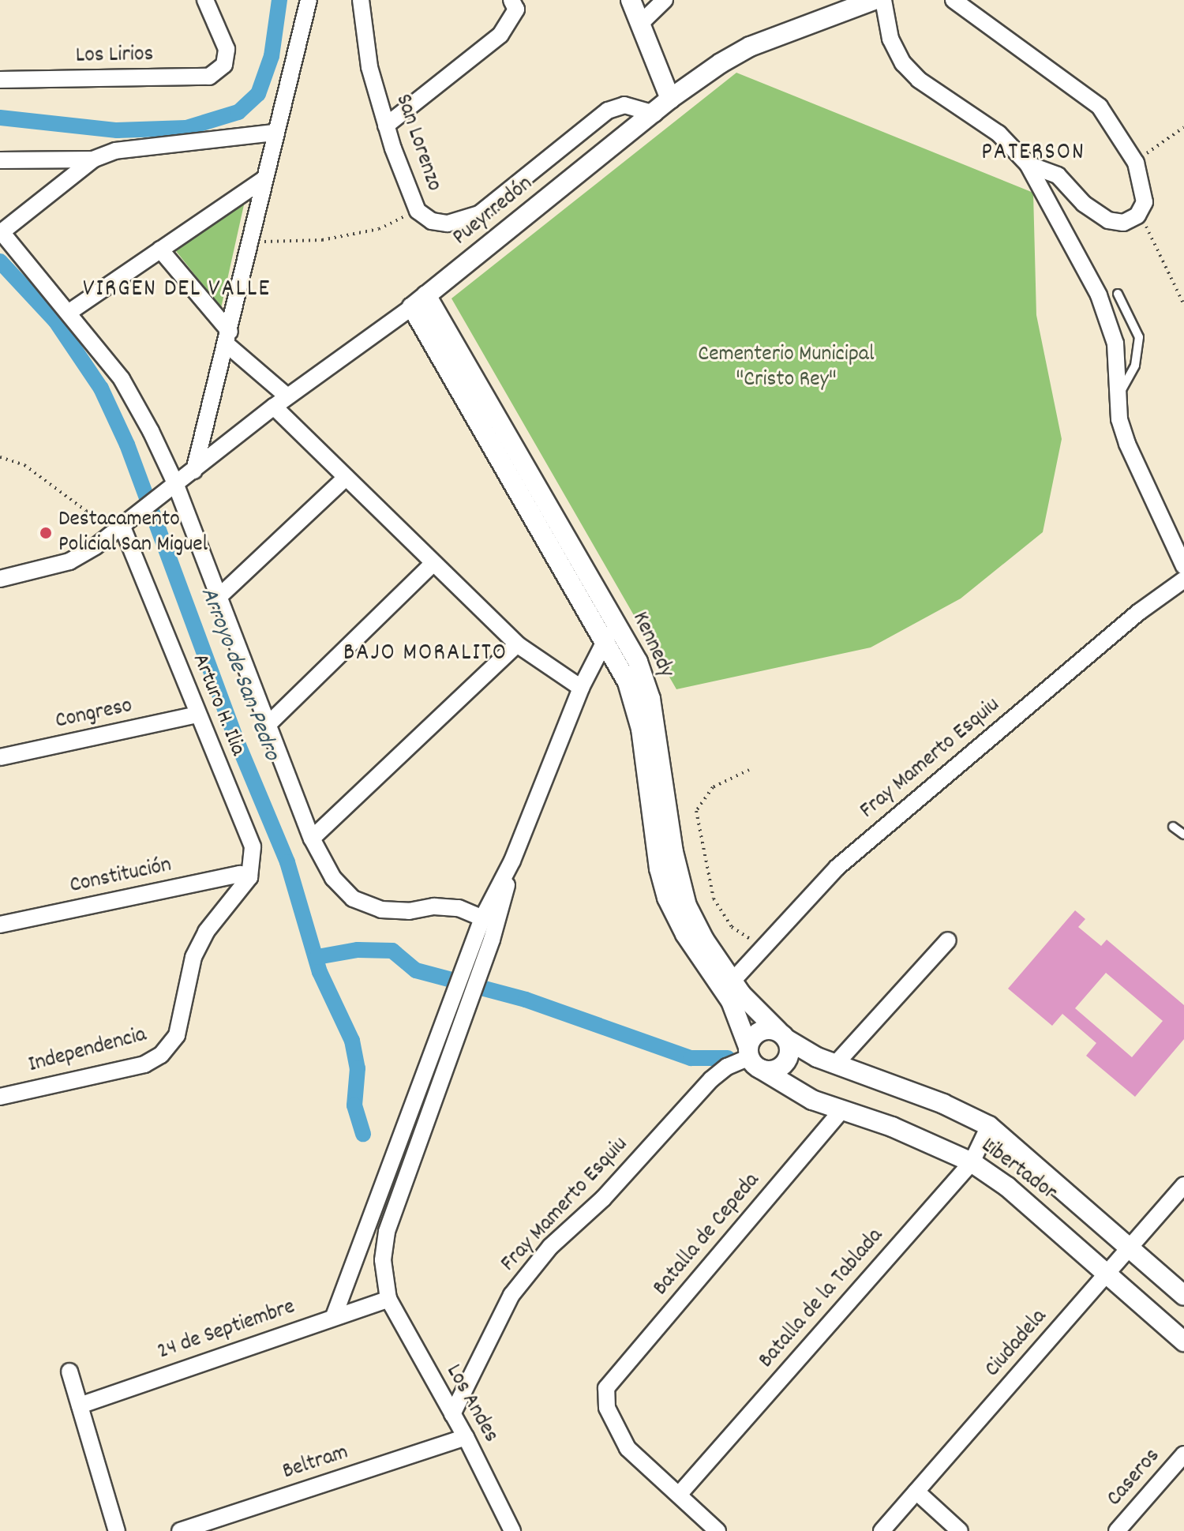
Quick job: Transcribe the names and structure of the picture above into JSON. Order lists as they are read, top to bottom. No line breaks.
{"streets":{"street":["Los Lirios","San Lorenzo","Pueyrredón","Kennedy","Arturo H. Ilia","Congreso","Fray Mamerto Esquiu","Constitución","Independencia","Libertador","Batalla de Cepeda","Batalla de la Tablada","24 de Septiembre","Ciudadela","Los Andes","Beltram","Caseros"]},"crossings":[["San Lorenzo","Pueyrredón"],["Pueyrredón","Kennedy"],["Pueyrredón","Arturo H. Ilia"],["Kennedy","Fray Mamerto Esquiu"],["Kennedy","Libertador"],["Arturo H. Ilia","Congreso"],["Arturo H. Ilia","Constitución"],["Arturo H. Ilia","Independencia"],["Fray Mamerto Esquiu","Libertador"],["Fray Mamerto Esquiu","Los Andes"],["Constitución","Independencia"],["Libertador","Batalla de Cepeda"],["Libertador","Batalla de la Tablada"],["Libertador","Ciudadela"],["Batalla de Cepeda","Batalla de la Tablada"],["24 de Septiembre","Los Andes"],["Los Andes","Beltram"]],"districts":["PATERSON","VIRGEN DEL VALLE","BAJO MORALITO"],"water":["Arroyo de San Pedro"],"parks":["Cementerio Municipal \"Cristo Rey\""],"places":["Destacamento Policial San Miguel"]}
